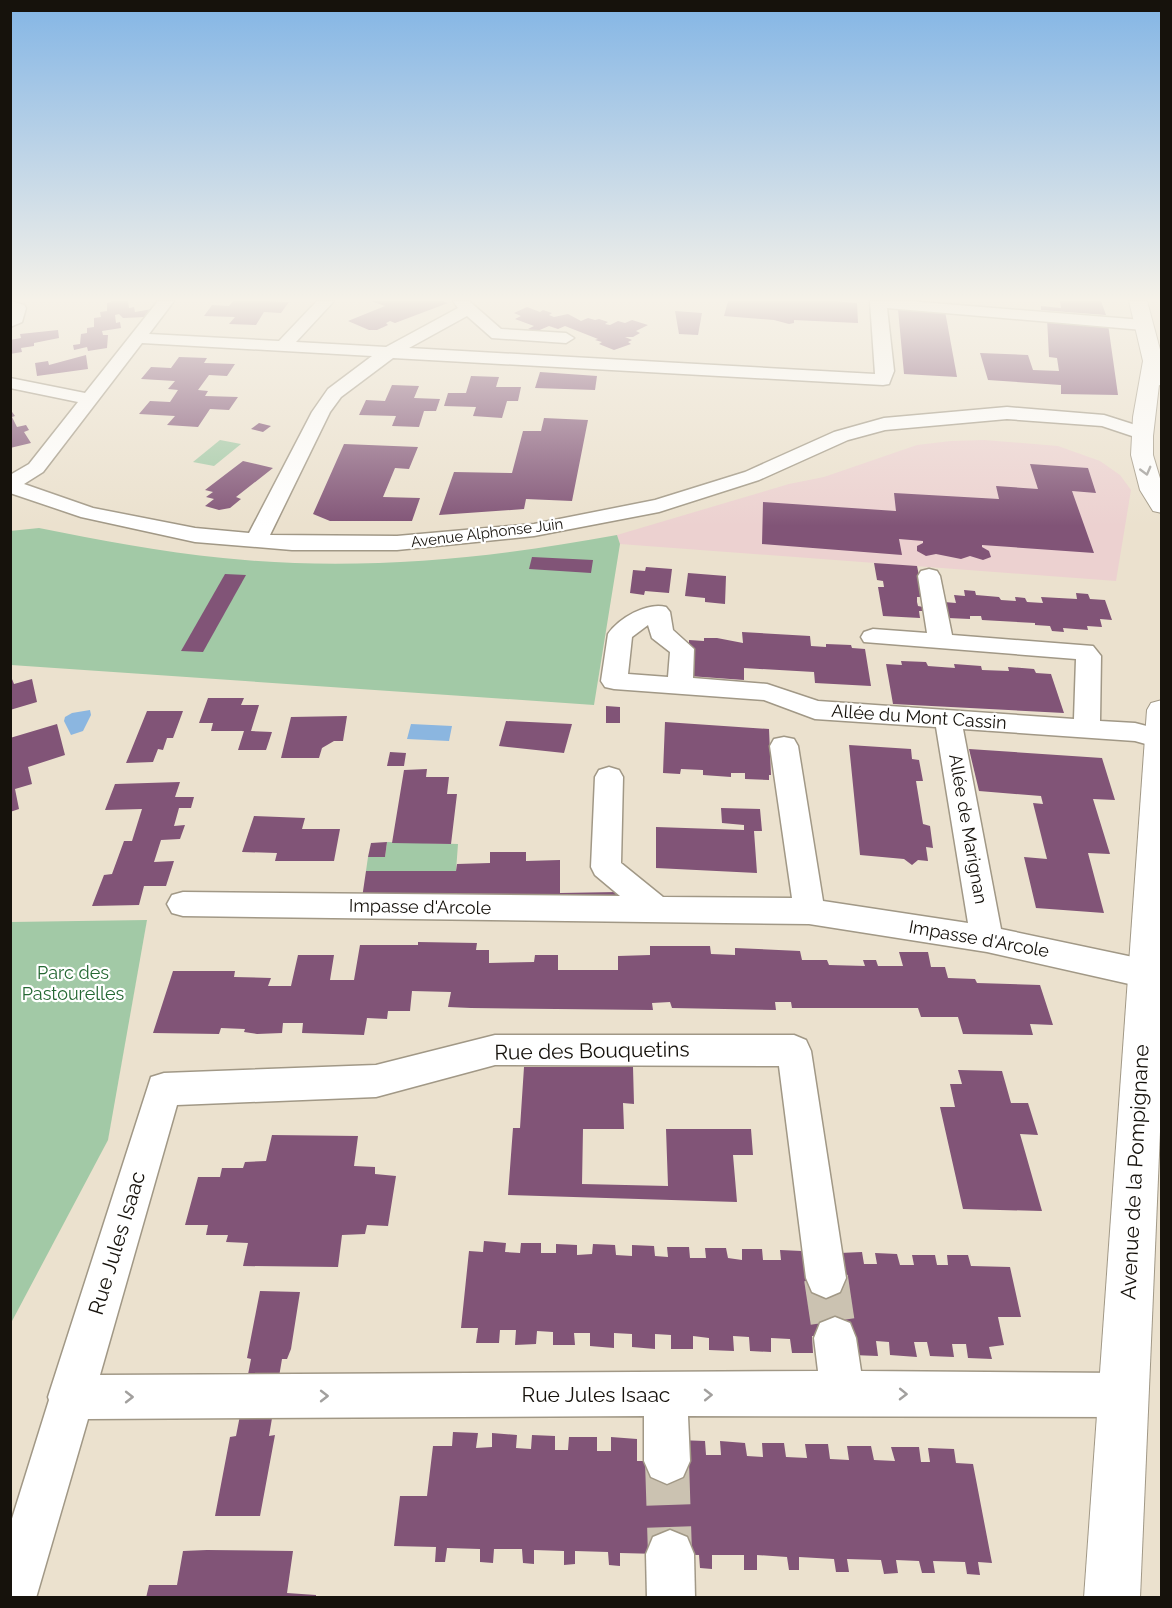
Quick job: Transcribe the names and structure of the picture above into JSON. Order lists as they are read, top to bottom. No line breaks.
{"streets":{"main road":["Avenue de la Pompignane"],"street":["Avenue Alphonse Juin","Allée du Mont Cassin","Allée de Marignan","Impasse d'Arcole","Rue des Bouquetins","Rue Jules Isaac"]},"crossings":[["Allée du Mont Cassin","Allée de Marignan"],["Allée du Mont Cassin","Avenue de la Pompignane"],["Allée de Marignan","Impasse d'Arcole"],["Impasse d'Arcole","Avenue de la Pompignane"],["Rue des Bouquetins","Rue Jules Isaac"],["Avenue de la Pompignane","Rue Jules Isaac"]],"one_way":["Rue Jules Isaac"],"parks":["Parc des Pastourelles"]}
